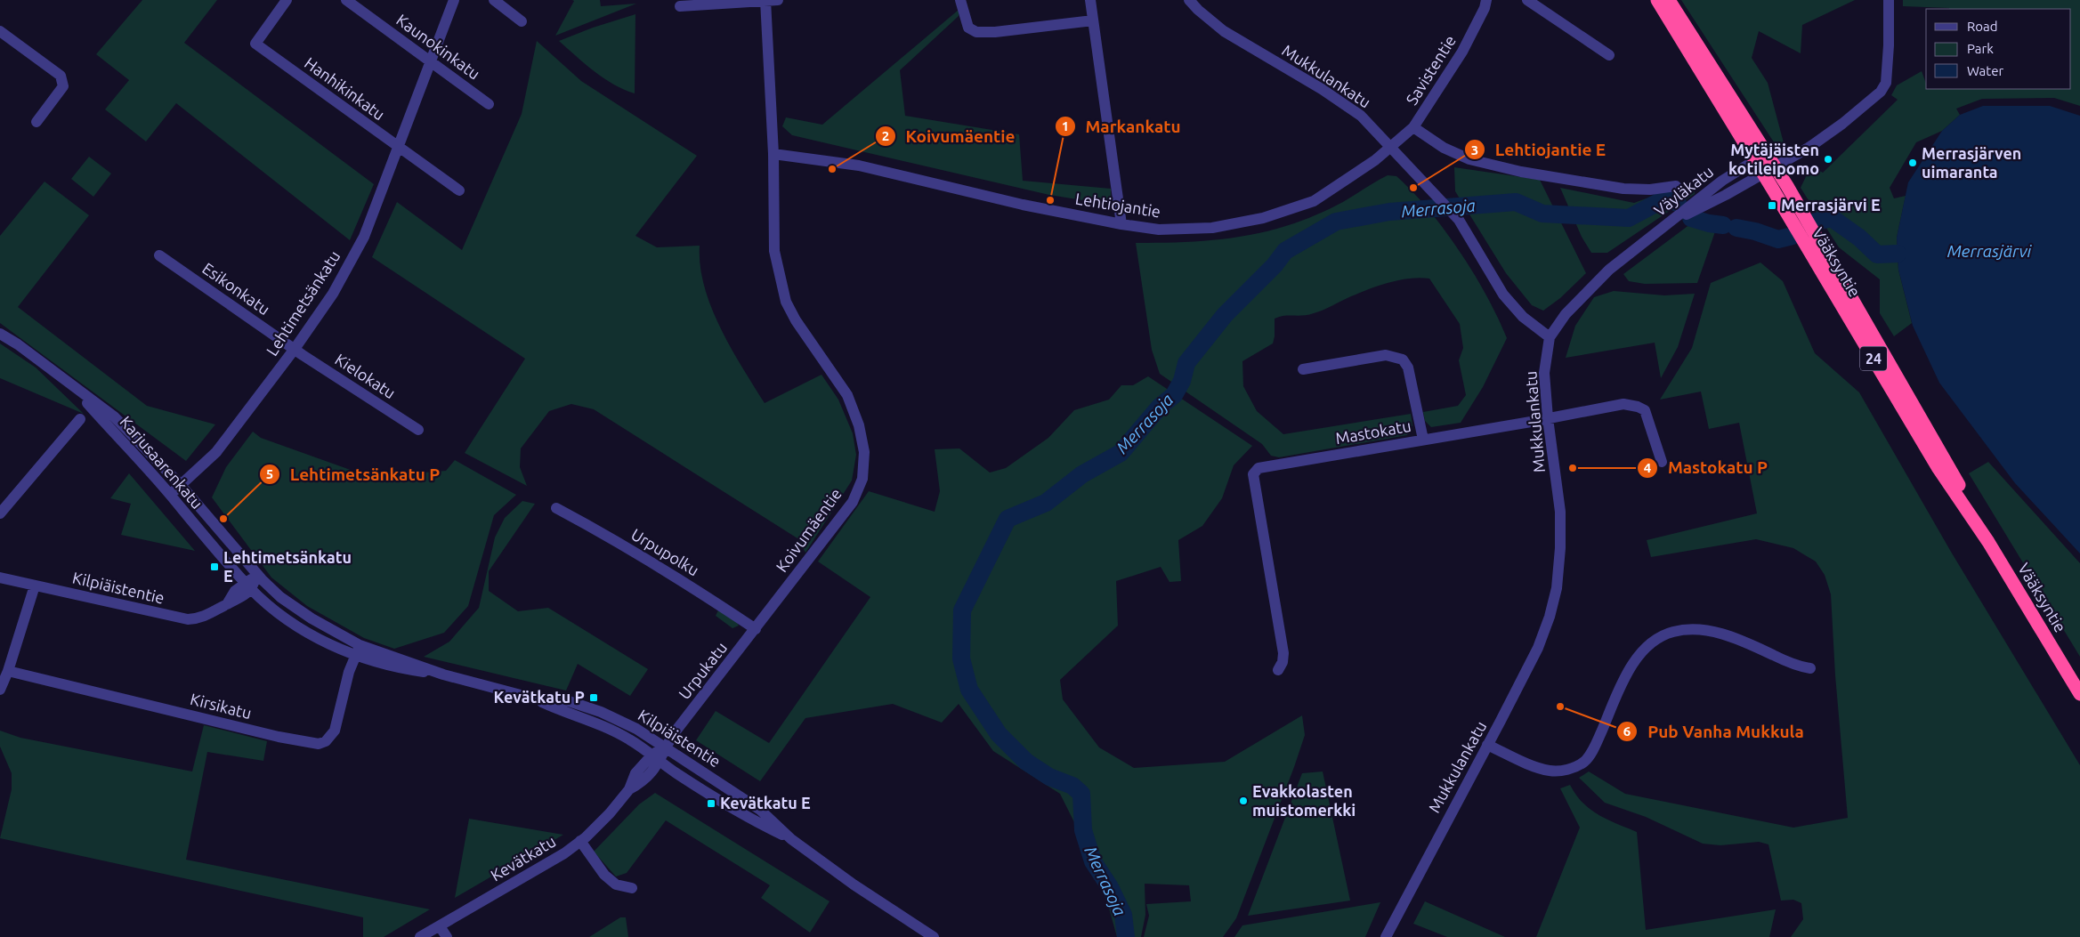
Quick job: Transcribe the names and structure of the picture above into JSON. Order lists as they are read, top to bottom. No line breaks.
{"streets":{"highway":["Vääksyntie","24"],"street":["Kaunokinkatu","Savistentie","Mukkulankatu","Hanhikinkatu","Väyläkatu","Lehtiojantie","Esikonkatu","Lehtimetsänkatu","Kielokatu","Mastokatu","Karjusaarenkatu","Koivumäentie","Urpupolku","Kilpiäistentie","Urpukatu","Kirsikatu","Kevätkatu"]},"crossings":[["Kaunokinkatu","Lehtimetsänkatu"],["Savistentie","Mukkulankatu"],["Savistentie","Lehtiojantie"],["Mukkulankatu","Väyläkatu"],["Mukkulankatu","Lehtiojantie"],["Mukkulankatu","Mastokatu"],["Hanhikinkatu","Lehtimetsänkatu"],["Väyläkatu","Vääksyntie"],["Lehtiojantie","Koivumäentie"],["Esikonkatu","Lehtimetsänkatu"],["Esikonkatu","Kielokatu"],["Lehtimetsänkatu","Kielokatu"],["Lehtimetsänkatu","Karjusaarenkatu"],["Karjusaarenkatu","Kilpiäistentie"],["Koivumäentie","Urpukatu"],["Urpupolku","Urpukatu"],["Kilpiäistentie","Urpukatu"],["Kilpiäistentie","Kirsikatu"],["Kilpiäistentie","Kevätkatu"],["Urpukatu","Kevätkatu"]],"water":["Merrasoja","Merrasjärvi"],"places":{"other":["Mytäjäisten kotileipomo","Merrasjärven uimaranta","Koivumäentie","Lehtiojantie E","Markankatu","Mastokatu P","Lehtimetsänkatu P","Pub Vanha Mukkula","Evakkolasten muistomerkki"],"transit":["Merrasjärvi E","Lehtimetsänkatu E","Kevätkatu P","Kevätkatu E"]},"legend":["Road","Park","Water"]}
